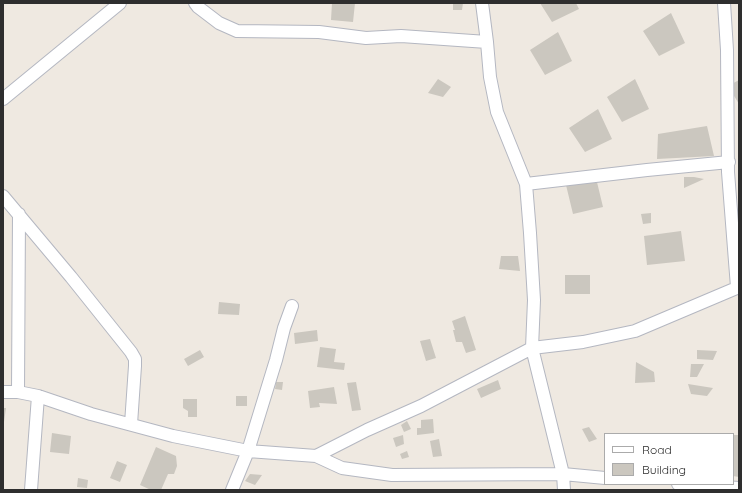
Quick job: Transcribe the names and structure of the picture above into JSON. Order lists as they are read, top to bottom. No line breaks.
{"legend":["Road","Building"]}
